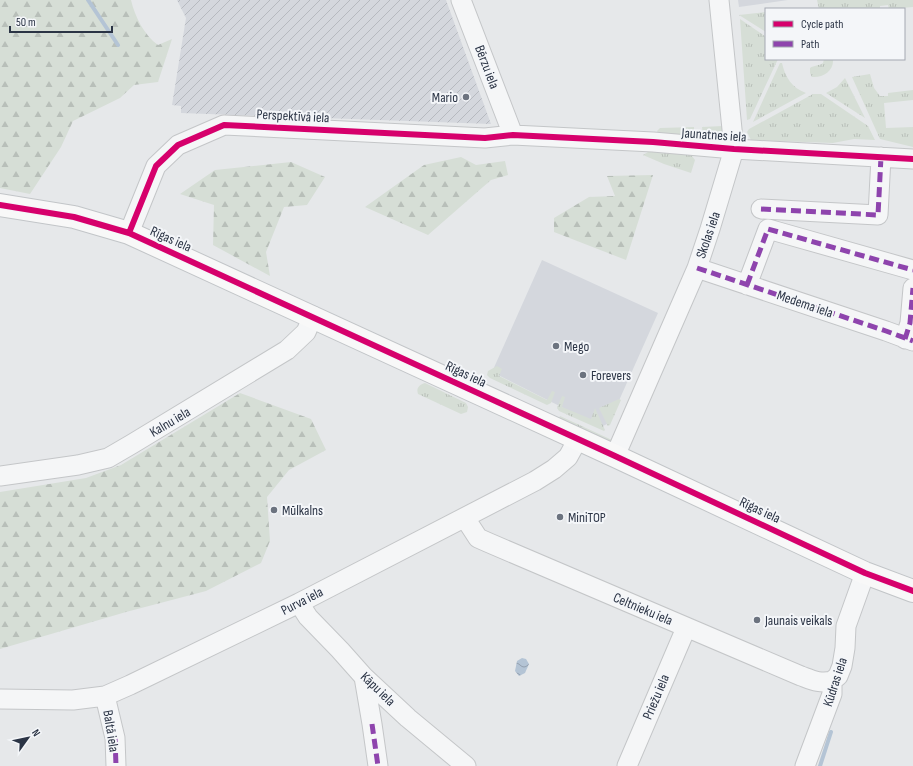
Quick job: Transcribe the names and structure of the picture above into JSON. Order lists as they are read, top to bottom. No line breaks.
{"streets":{"main road":["Rīgas iela"],"street":["Bērzu iela","Perspektīvā iela","Jaunatnes iela","Skolas iela","Medema iela","Kalnu iela","Purva iela","Celtnieku iela","Kūdras iela","Kāpu iela","Priežu iela","Baltā iela"]},"crossings":[["Bērzu iela","Perspektīvā iela"],["Bērzu iela","Jaunatnes iela"],["Perspektīvā iela","Jaunatnes iela"],["Perspektīvā iela","Rīgas iela"],["Jaunatnes iela","Skolas iela"],["Skolas iela","Rīgas iela"],["Skolas iela","Medema iela"],["Rīgas iela","Kalnu iela"],["Rīgas iela","Purva iela"],["Rīgas iela","Kūdras iela"],["Purva iela","Celtnieku iela"],["Purva iela","Kāpu iela"],["Purva iela","Baltā iela"],["Celtnieku iela","Kūdras iela"],["Celtnieku iela","Priežu iela"]],"places":["Mario","Mego","Forevers","Mūlkalns","MiniTOP","Jaunais veikals"],"legend":["Cycle path","Path"],"scale_bar":"50 m","north":"top right"}
